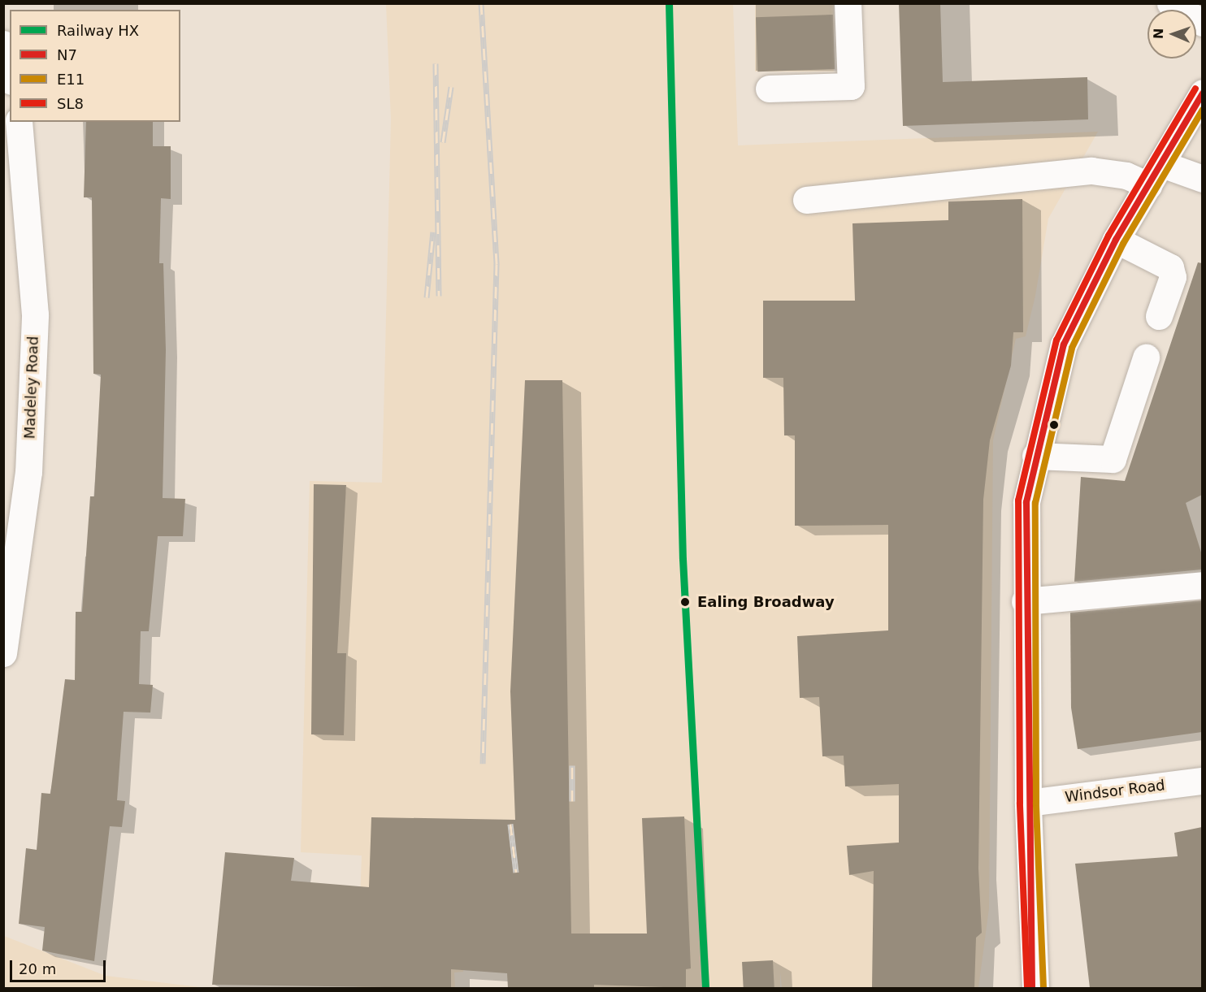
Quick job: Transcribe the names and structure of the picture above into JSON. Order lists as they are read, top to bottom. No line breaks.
{"streets":{"main road":["Madeley Road","Windsor Road"]},"places":["Ealing Broadway"],"lines":["rail line HX","transit line SL8","transit line N7","transit line E11"],"legend":["Railway HX","N7","E11","SL8"],"scale_bar":"20 m","north":"left"}
